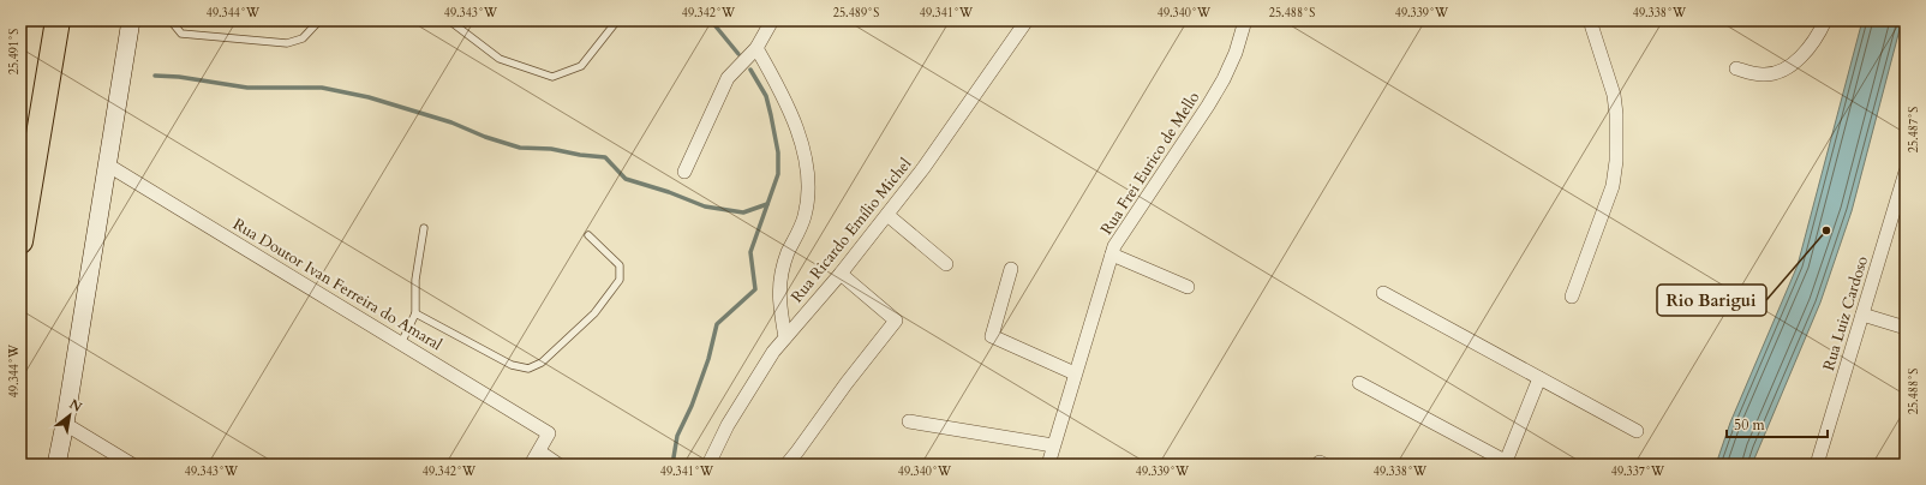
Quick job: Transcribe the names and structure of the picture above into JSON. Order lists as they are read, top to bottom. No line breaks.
{"streets":{"street":["Rua Frei Eurico de Mello","Rua Ricardo Emílio Michel","Rua Doutor Ivan Ferreira do Amaral","Rua Luiz Cardoso"]},"places":["Rio Barigui"],"scale_bar":"50 m","north":"top right","coordinates":["49.344°W","49.343°W","49.342°W","25.489°S","49.341°W","49.340°W","25.488°S","49.339°W","49.338°W","25.491°S","25.487°S","49.337°W"]}
